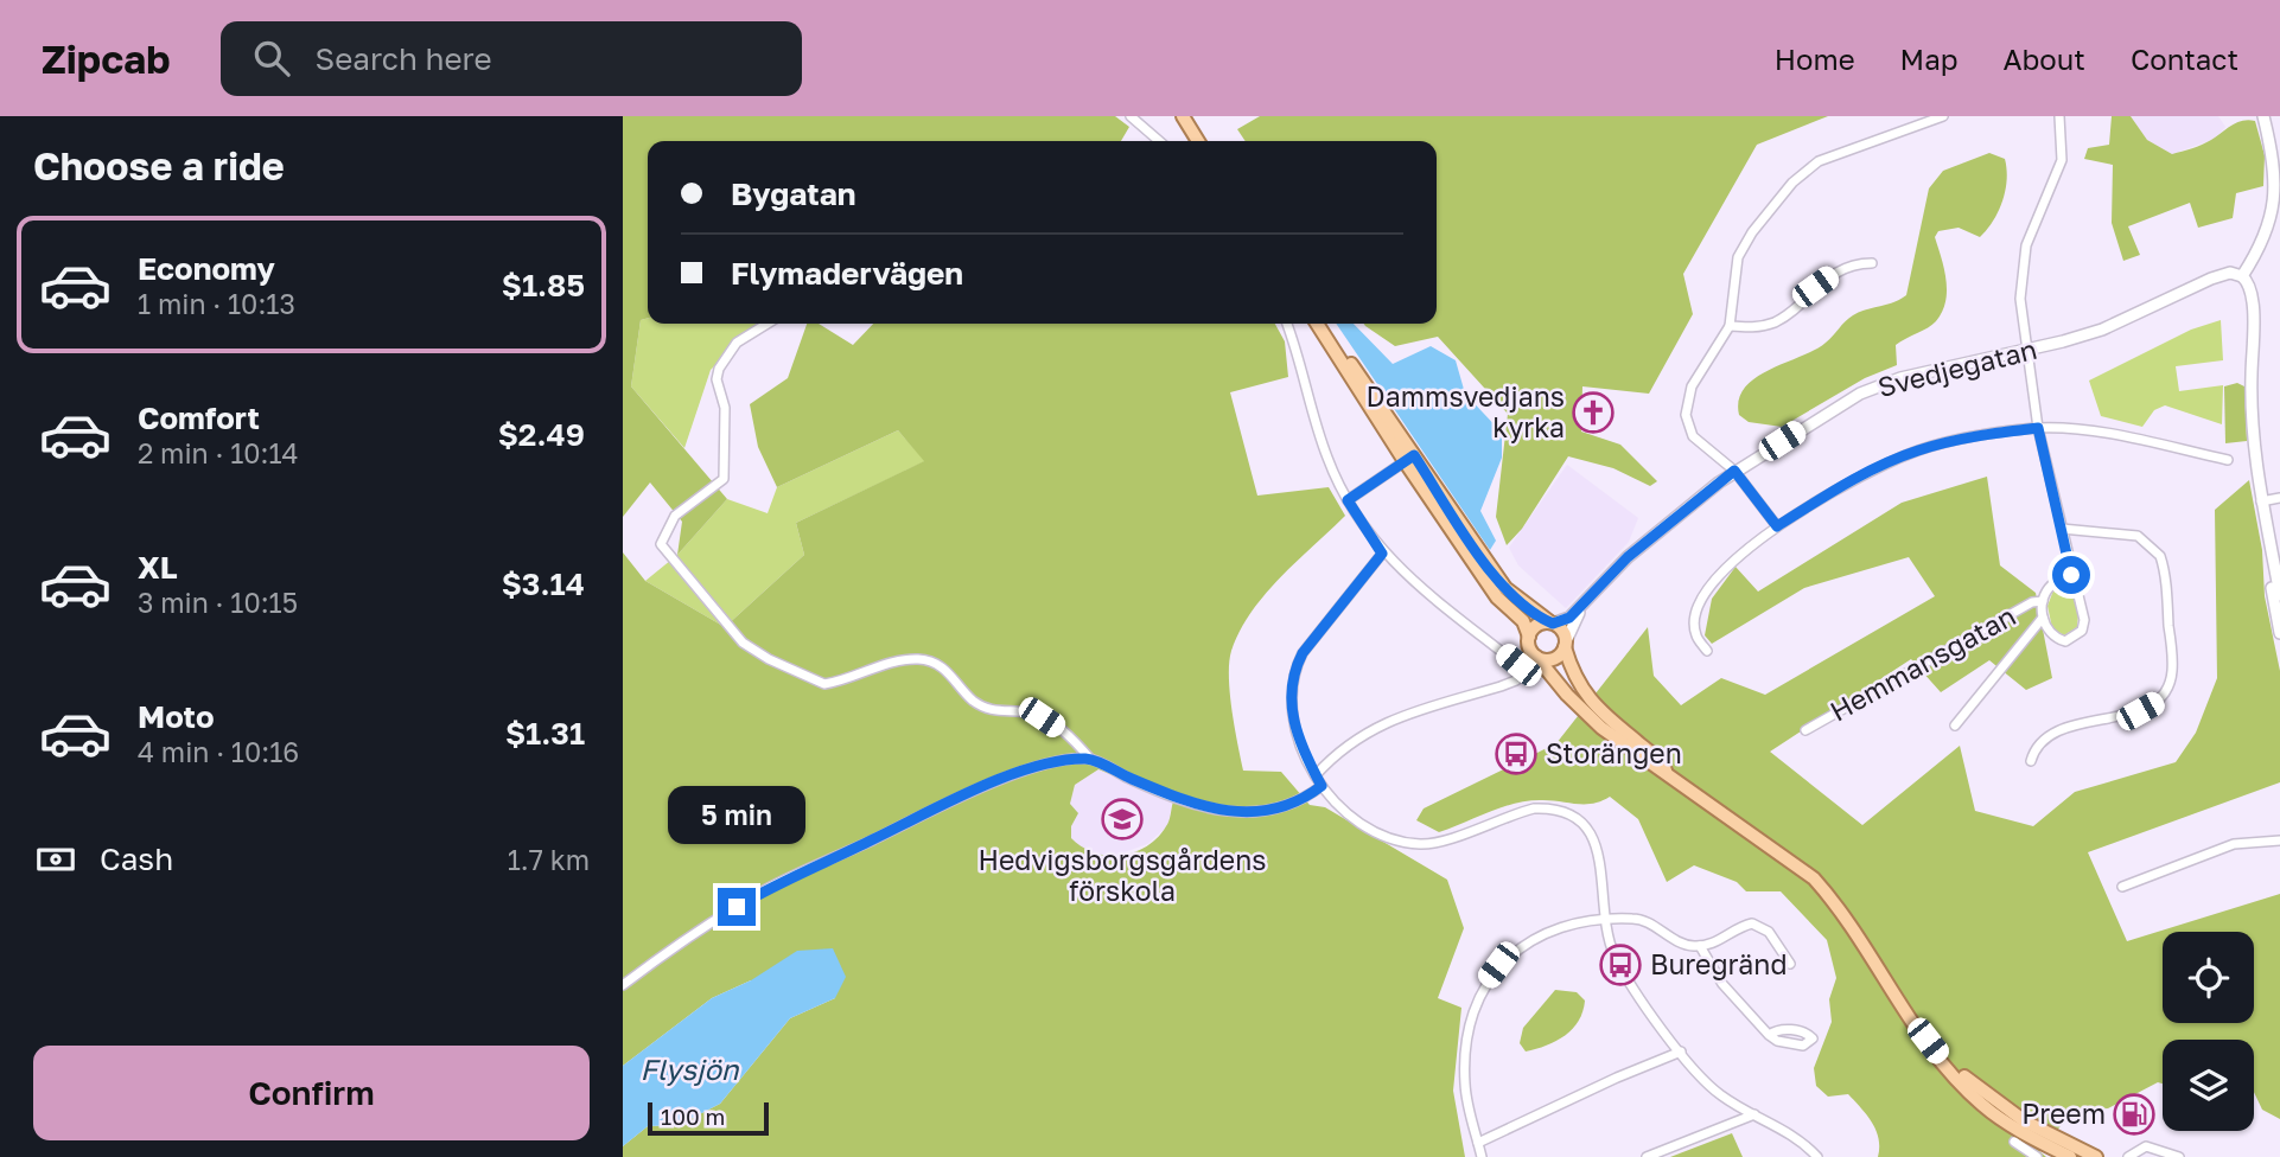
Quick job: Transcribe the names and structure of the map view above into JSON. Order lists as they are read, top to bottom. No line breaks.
{"streets":{"street":["Svedjegatan","Hemmansgatan"]},"water":["Flysjön"],"places":{"church":["Dammsvedjans kyrka"],"bus stop":["Storängen","Buregränd"],"school or university":["Hedvigsborgsgårdens förskola"],"fuel station":["Preem"]},"scale_bar":"100 m","page":{"header":"Zipcab","search":"Search here","nav":["Home","Map","About","Contact"],"heading":"Choose a ride","banner":["Bygatan","Flymadervägen"],"list":[{"name":"Economy","note":"1 min · 10:13","value":"$1.85"},{"name":"Comfort","note":"2 min · 10:14","value":"$2.49"},{"name":"XL","note":"3 min · 10:15","value":"$3.14"},{"name":"Moto","note":"4 min · 10:16","value":"$1.31"}],"bubble":"5 min","pay":["Cash","1.7 km"],"buttons":"Confirm","scale":"100 m"}}
